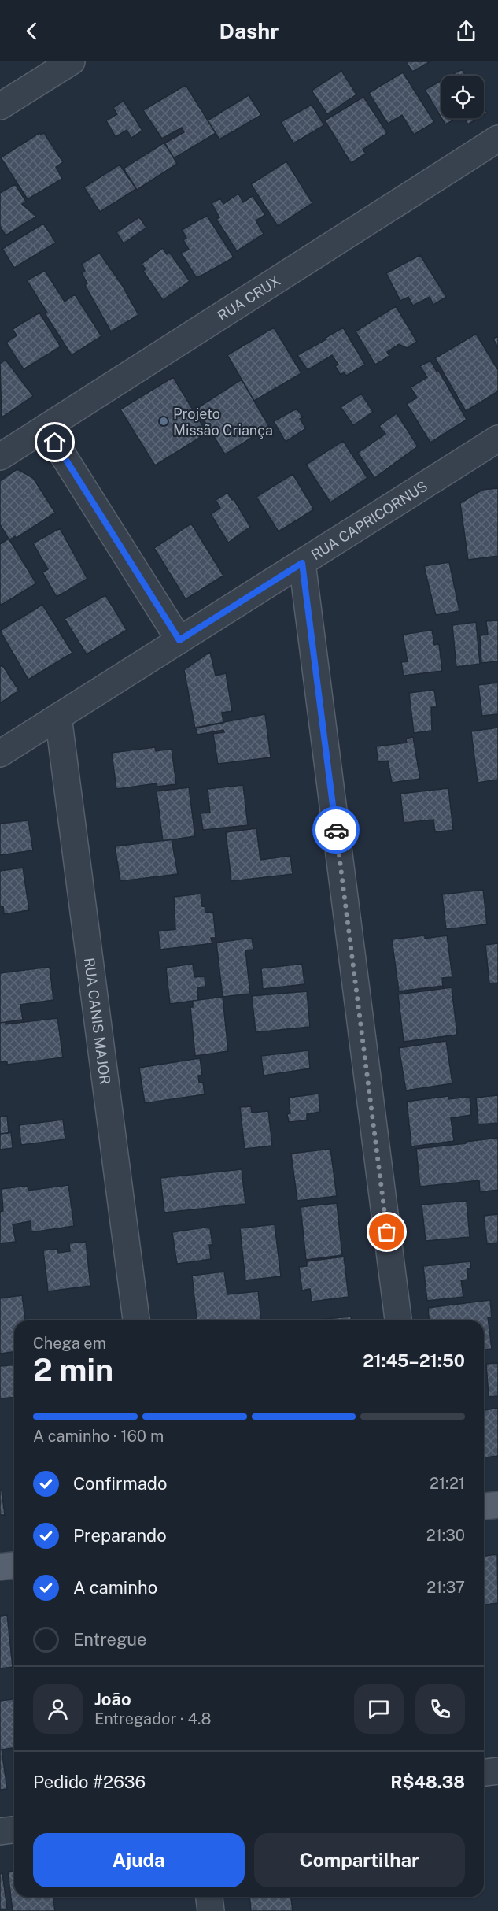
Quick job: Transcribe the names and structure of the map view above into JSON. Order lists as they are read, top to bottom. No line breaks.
{"streets":{"street":["RUA CRUX","RUA CAPRICORNUS","RUA CANIS MAJOR"]},"crossings":[["RUA CAPRICORNUS","RUA CANIS MAJOR"]],"places":["Projeto Missão Criança"],"page":{"header":"Dashr","heading":["2 min","Chega em","21:45–21:50"],"panel":["João","Entregador · 4.8","Pedido #2636","R$48.38"],"bar":"A caminho · 160 m","list":[["Confirmado","21:21"],["Preparando","21:30"],["A caminho","21:37"],"Entregue"],"buttons":["Ajuda","Compartilhar"]}}
